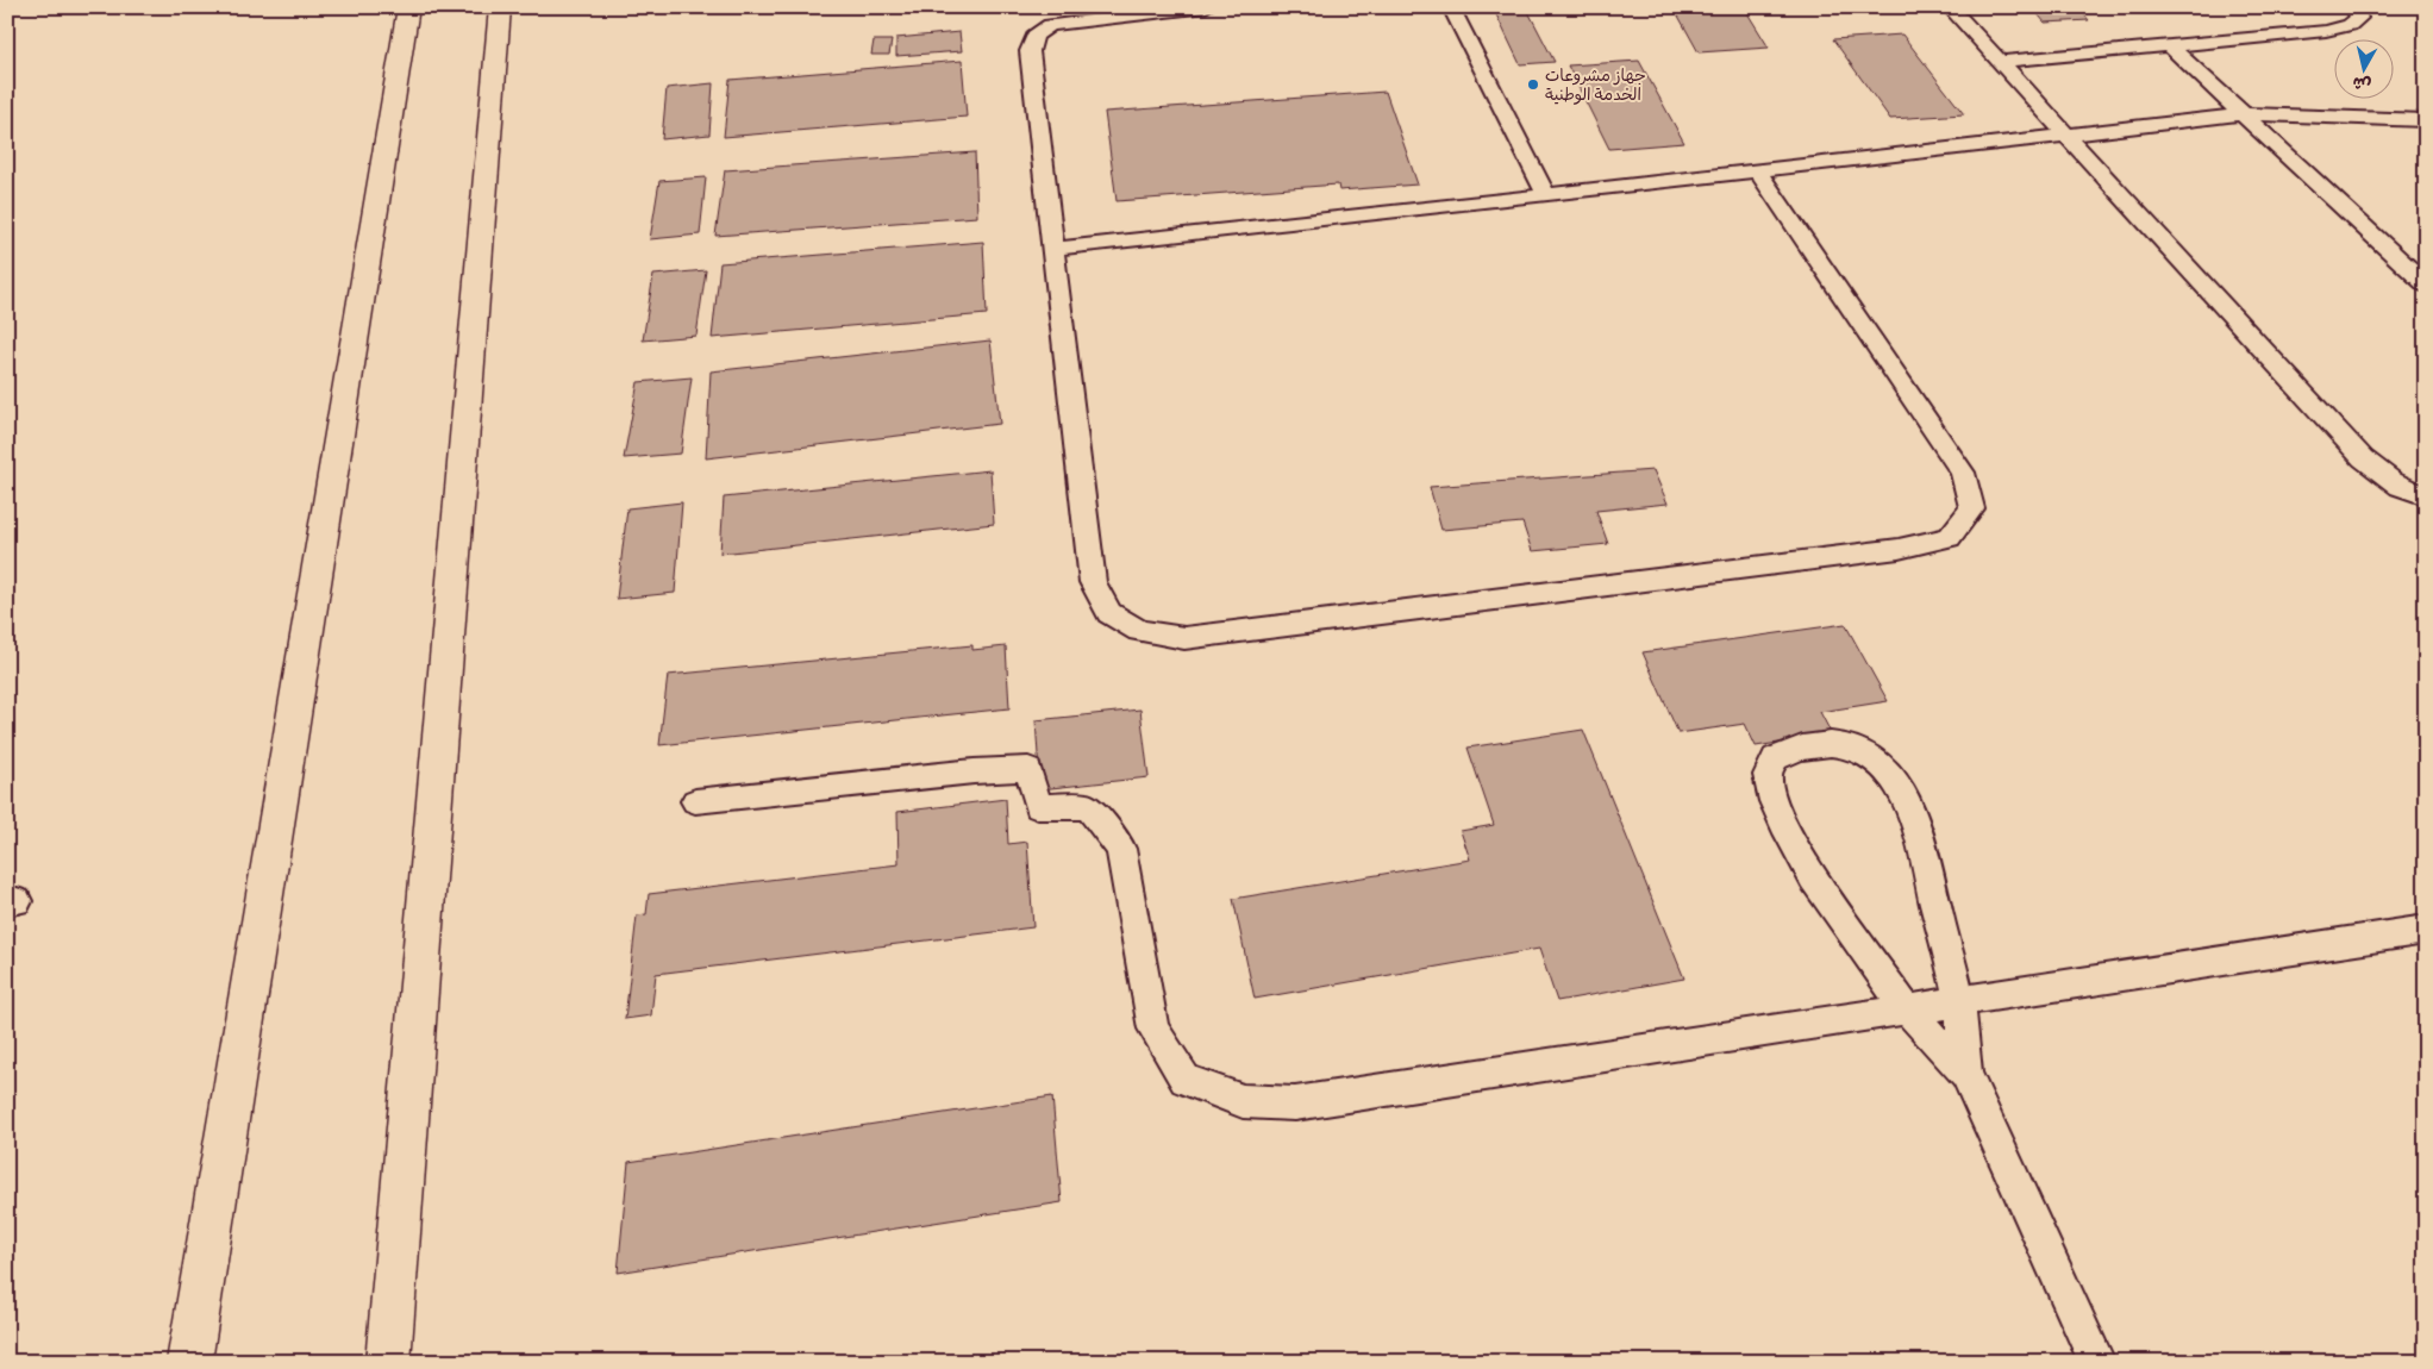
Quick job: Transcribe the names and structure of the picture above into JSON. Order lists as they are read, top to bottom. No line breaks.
{"places":["جهاز مشروعات الخدمة الوطنية"],"north":"bottom"}
